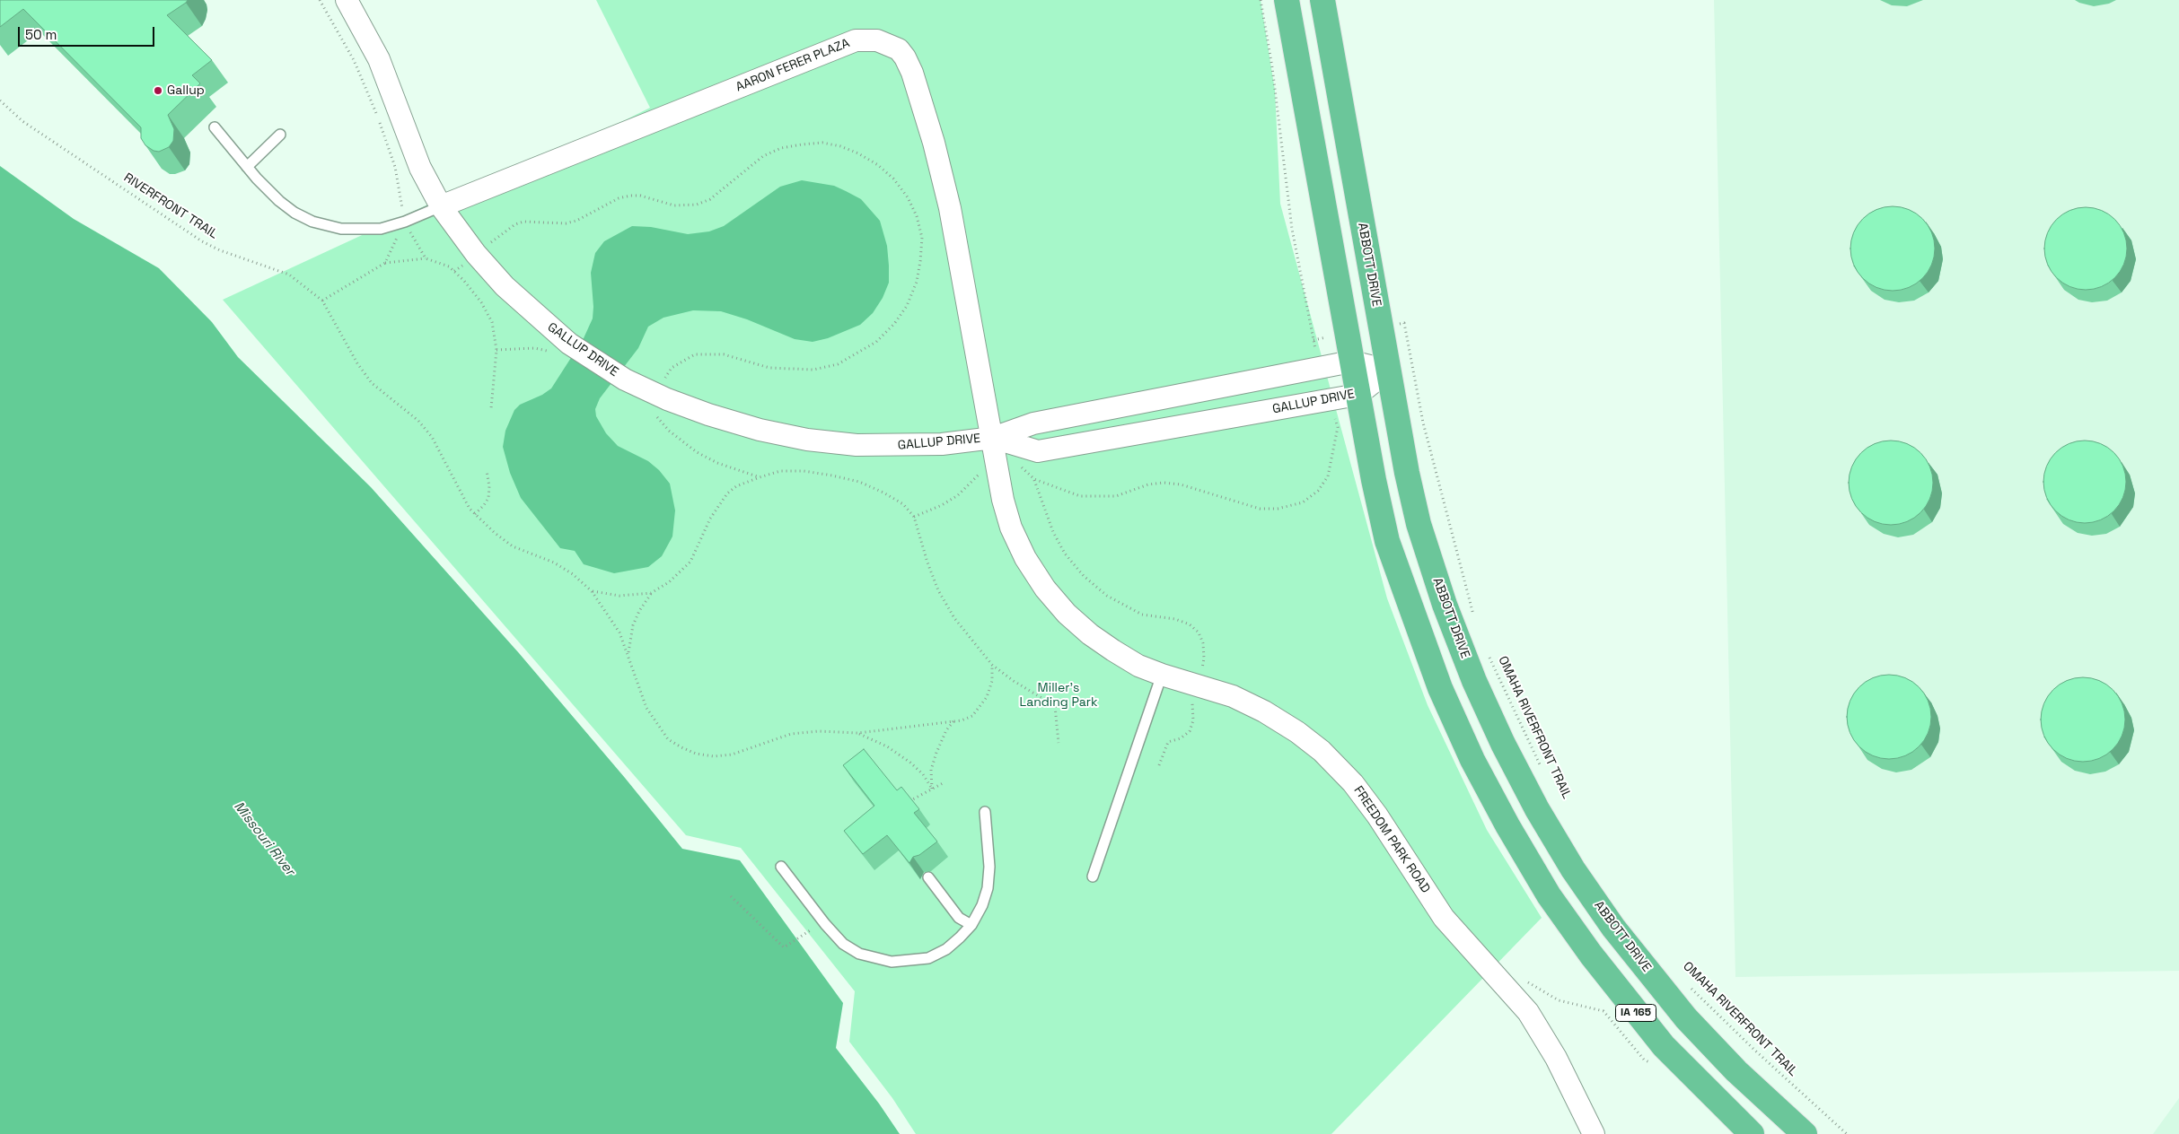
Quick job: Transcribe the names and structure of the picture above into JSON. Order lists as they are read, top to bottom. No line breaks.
{"streets":{"highway":["ABBOTT DRIVE","IA 165"],"street":["AARON FERER PLAZA","GALLUP DRIVE","FREEDOM PARK ROAD"],"path":["RIVERFRONT TRAIL","OMAHA RIVERFRONT TRAIL"]},"crossings":[["AARON FERER PLAZA","GALLUP DRIVE"],["AARON FERER PLAZA","FREEDOM PARK ROAD"],["ABBOTT DRIVE","GALLUP DRIVE"],["GALLUP DRIVE","FREEDOM PARK ROAD"],["GALLUP DRIVE","IA 165"]],"water":["Missouri River"],"parks":["Miller's Landing Park"],"places":["Gallup"],"scale_bar":"50 m"}
